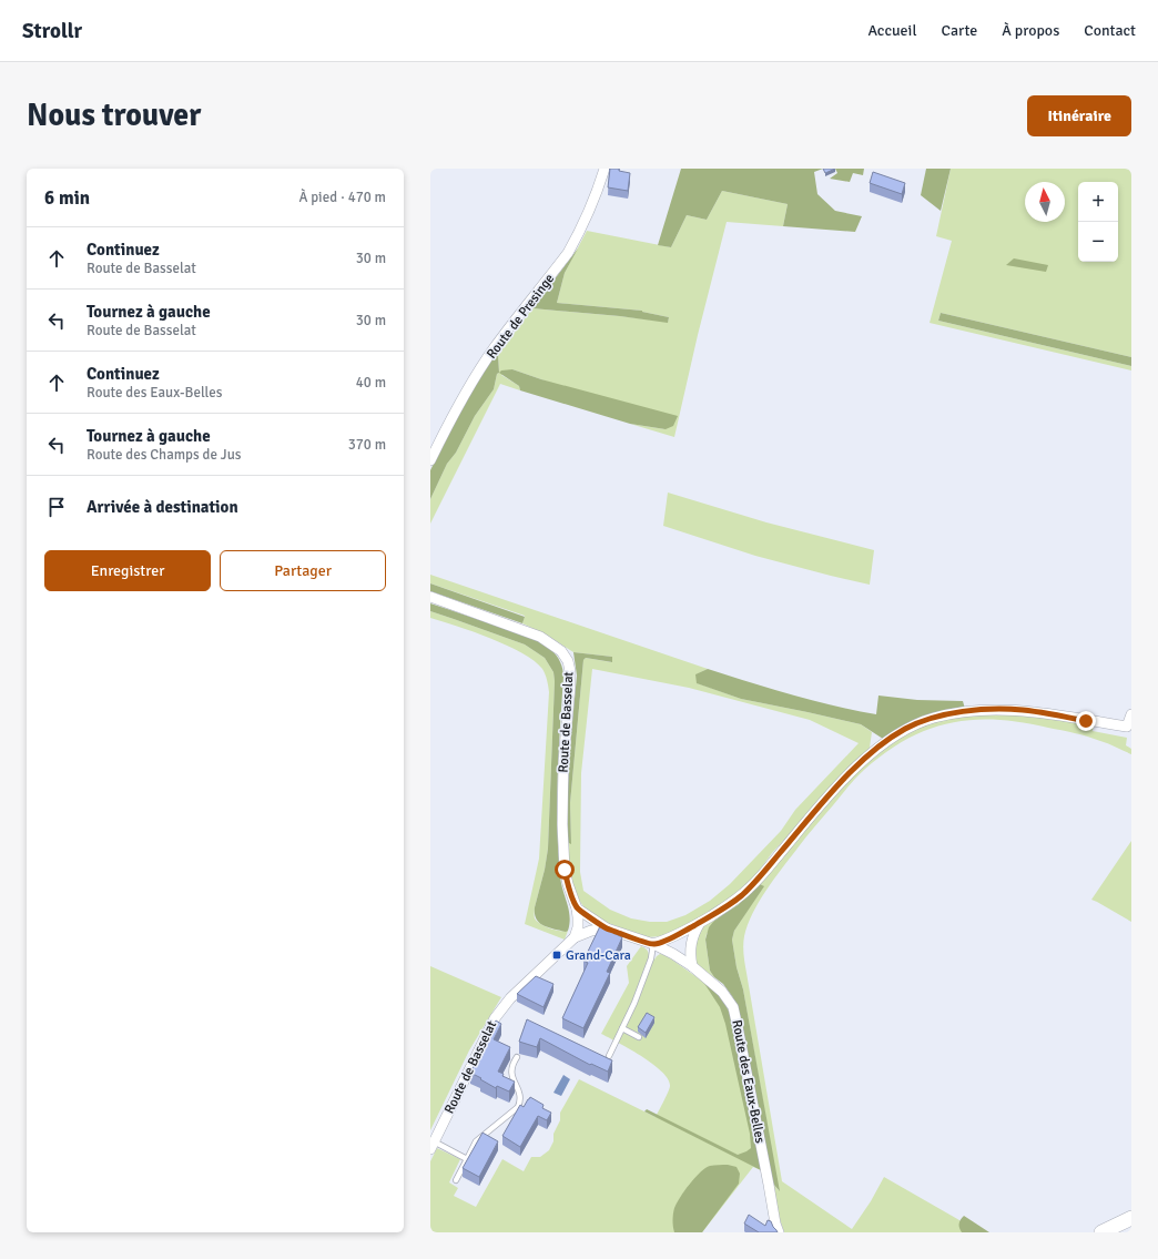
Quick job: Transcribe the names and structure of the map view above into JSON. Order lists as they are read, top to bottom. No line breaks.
{"streets":{"street":["Route de Presinge","Route de Basselat","Route des Eaux-Belles"]},"places":{"transit":["Grand-Cara"]},"north":"top","page":{"header":"Strollr","nav":["Accueil","Carte","À propos","Contact"],"buttons":["Itinéraire",["Enregistrer","Partager"]],"title":"Nous trouver","heading":["6 min","À pied · 470 m"],"map_buttons":["+","−"],"list":[["Continuez","Route de Basselat","30 m"],["Tournez à gauche","Route de Basselat","30 m"],["Continuez","Route des Eaux-Belles","40 m"],["Tournez à gauche","Route des Champs de Jus","370 m"],"Arrivée à destination"]}}
